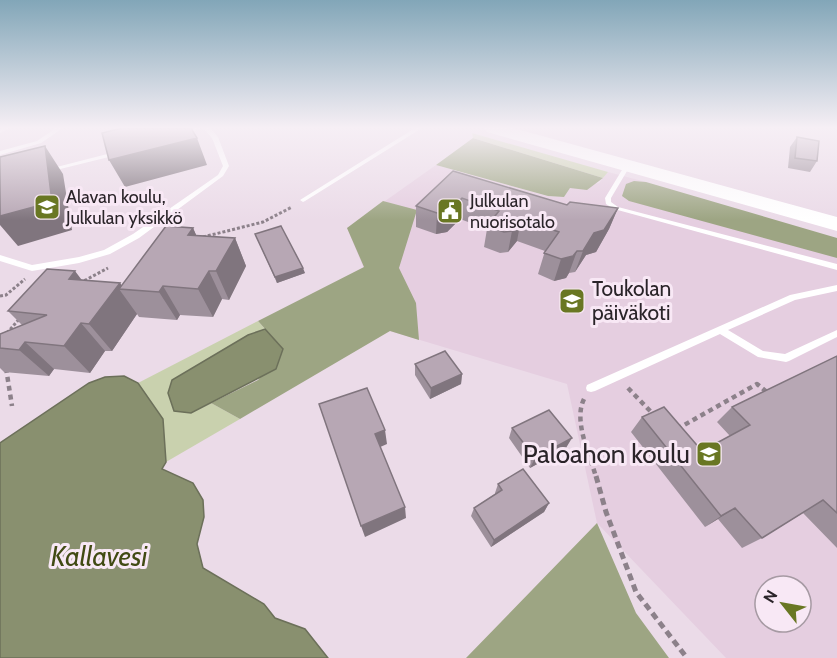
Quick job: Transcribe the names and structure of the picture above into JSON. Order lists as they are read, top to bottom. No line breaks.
{"water":["Kallavesi"],"places":{"school or university":["Alavan koulu, Julkulan yksikkö","Toukolan päiväkoti","Paloahon koulu"],"public building":["Julkulan nuorisotalo"]},"north":"top left"}
